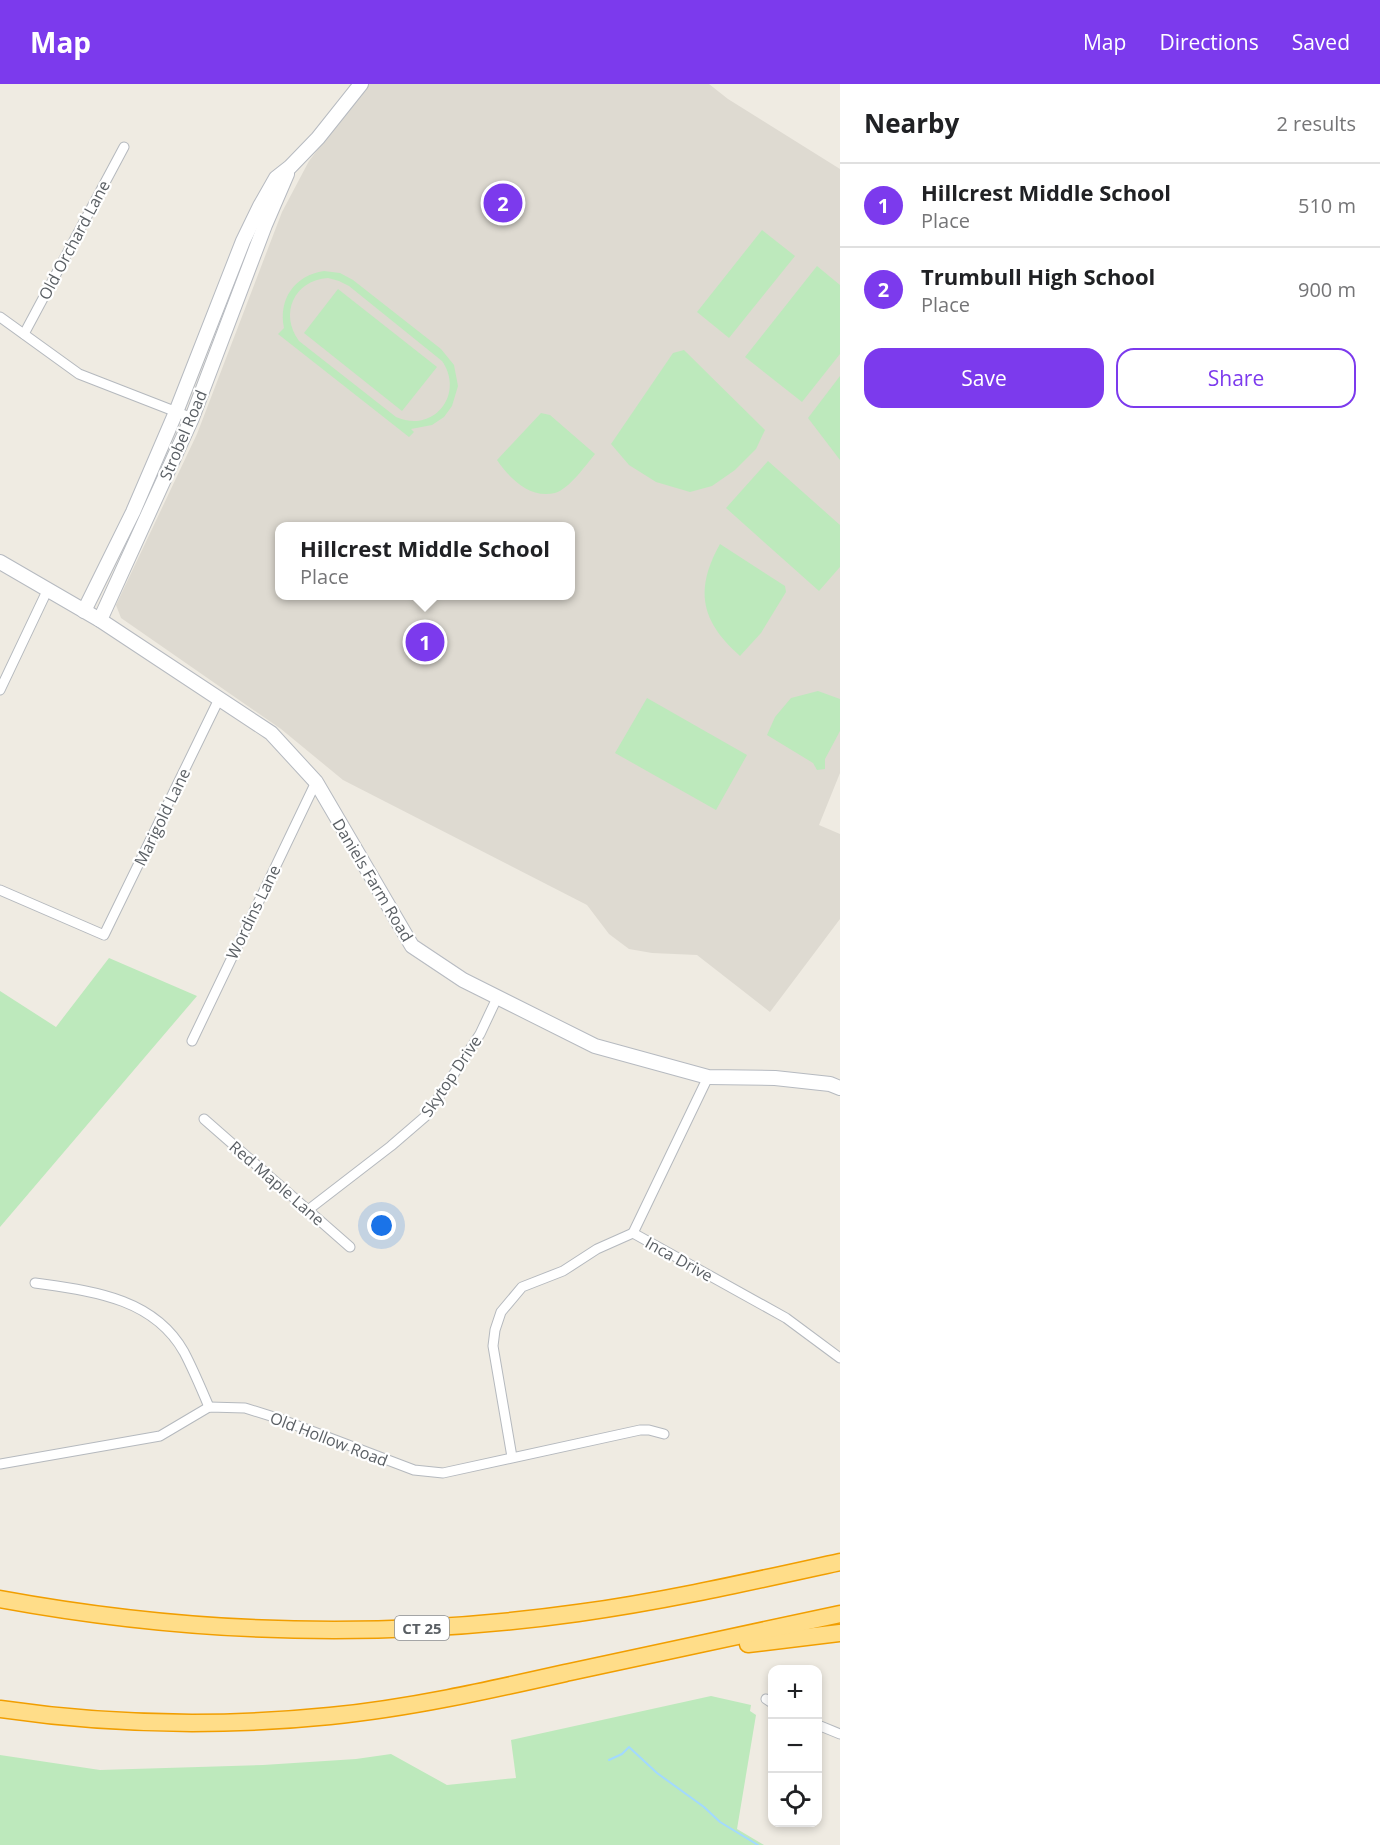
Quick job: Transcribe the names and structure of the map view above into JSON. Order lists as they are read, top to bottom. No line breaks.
{"streets":{"highway":["CT 25"],"street":["Old Orchard Lane","Strobel Road","Marigold Lane","Daniels Farm Road","Wordins Lane","Skytop Drive","Red Maple Lane","Inca Drive","Old Hollow Road"]},"crossings":[["Strobel Road","Daniels Farm Road"],["Marigold Lane","Daniels Farm Road"],["Daniels Farm Road","Wordins Lane"],["Daniels Farm Road","Skytop Drive"],["Daniels Farm Road","Inca Drive"],["Skytop Drive","Red Maple Lane"]],"page":{"header":"Map","nav":["Map","Directions","Saved"],"heading":["Nearby","2 results"],"list":[{"mark":"1","name":"Hillcrest Middle School","note":"Place","value":"510 m"},{"mark":"2","name":"Trumbull High School","note":"Place","value":"900 m"}],"pins":["2","1"],"buttons":["Save","Share"],"popup":["Hillcrest Middle School","Place"],"map_buttons":["+","−"]}}
